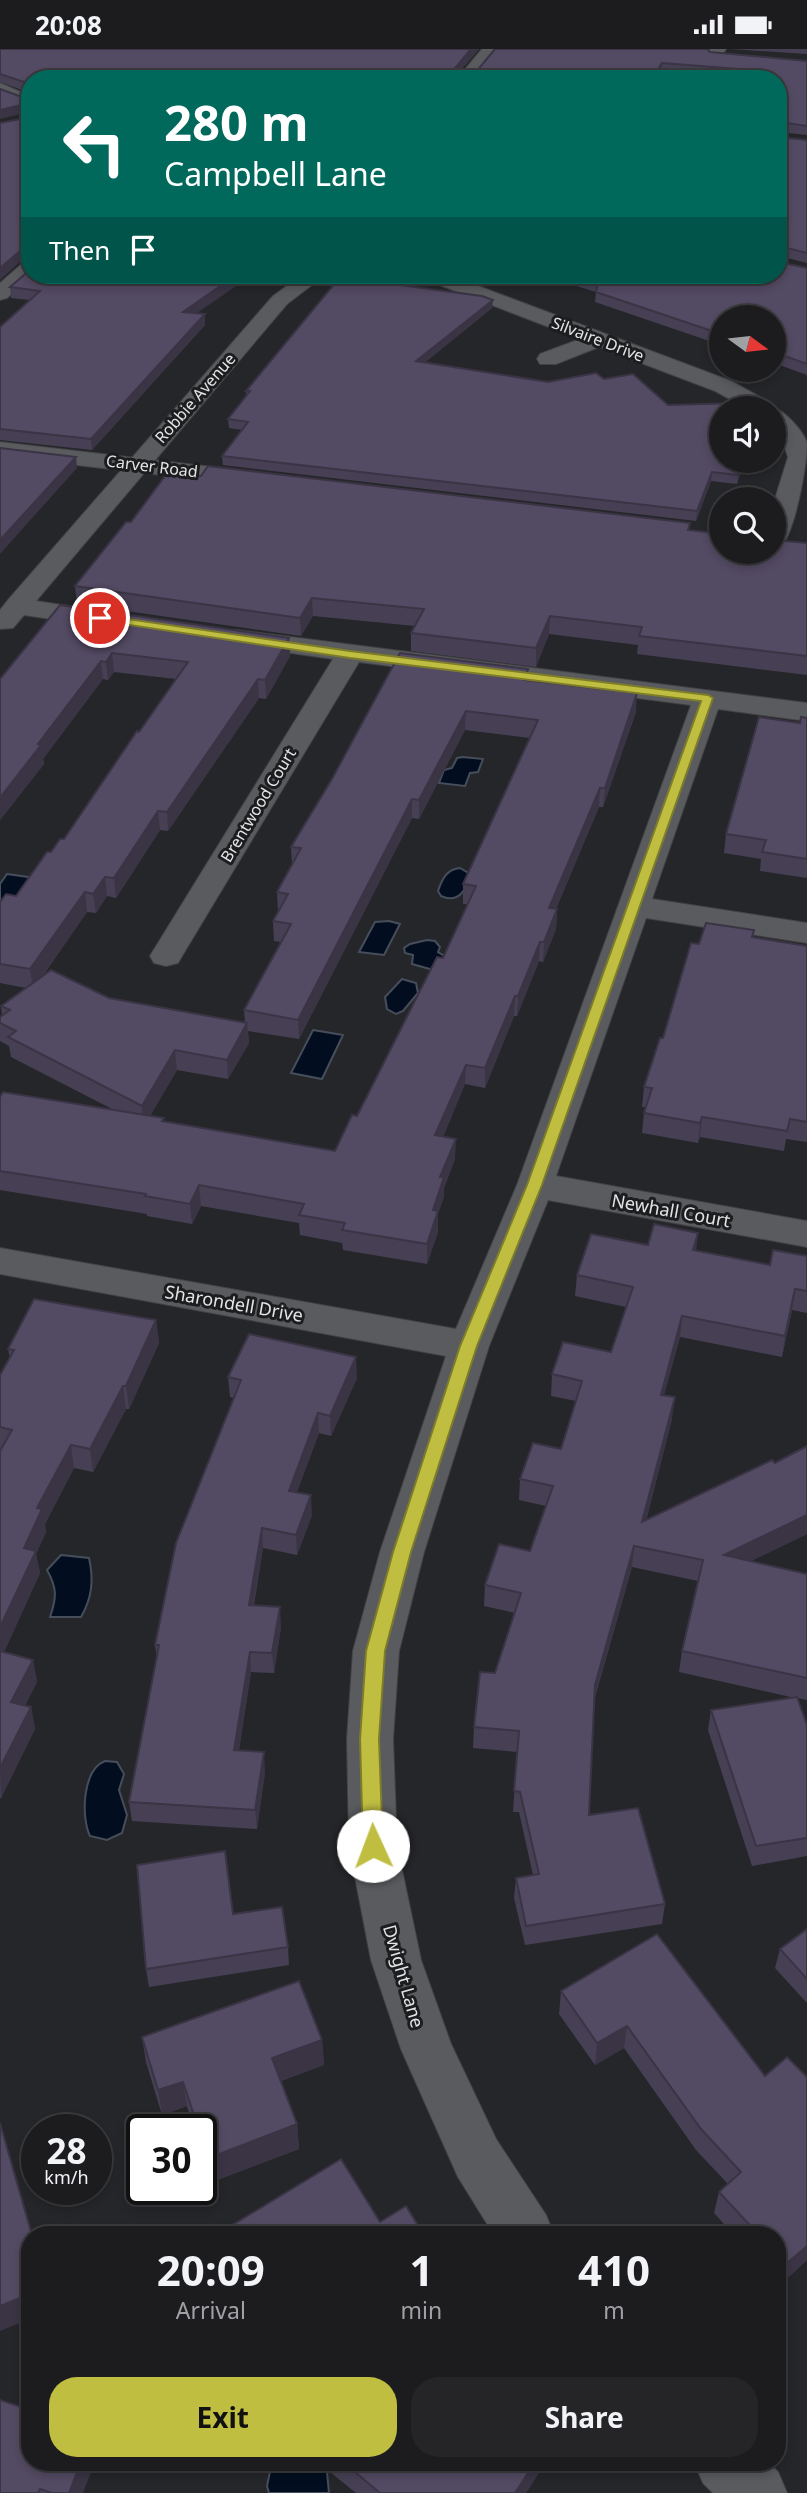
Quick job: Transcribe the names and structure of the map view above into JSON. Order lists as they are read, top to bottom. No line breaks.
{"streets":{"street":["Silvaire Drive","Robbie Avenue","Carver Road","Brentwood Court","Newhall Court","Sharondell Drive","Dwight Lane"]},"crossings":[["Robbie Avenue","Carver Road"],["Newhall Court","Dwight Lane"],["Sharondell Drive","Dwight Lane"]],"north":"right","page":{"status":"20:08","turn":["280 m","Campbell Lane"],"then":"Then","speed":"28 km/h","limit":"30","eta":["20:09","Arrival","1","min","410","m"],"buttons":["Exit","Share"]}}
